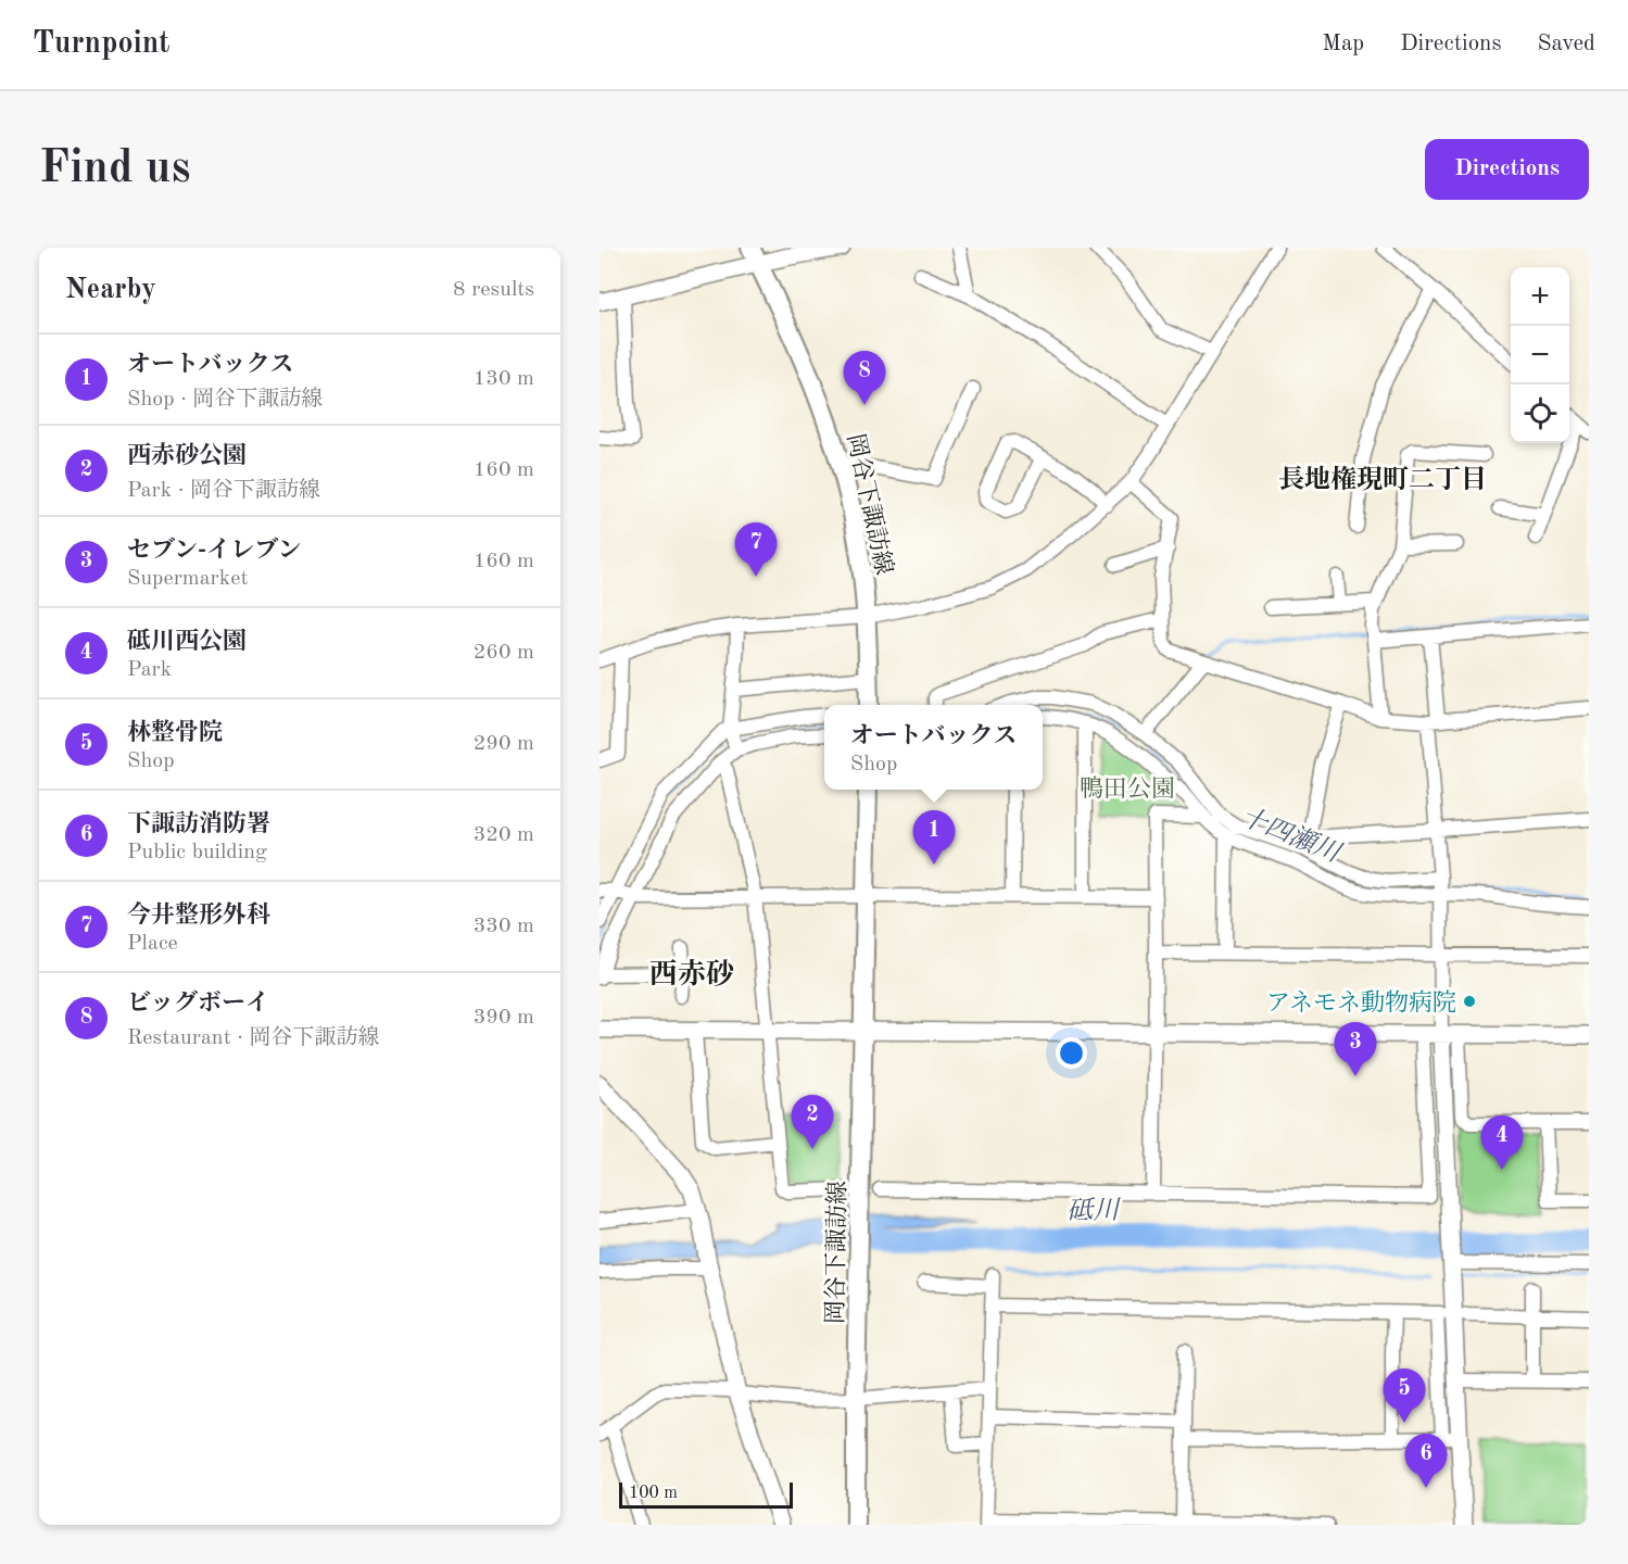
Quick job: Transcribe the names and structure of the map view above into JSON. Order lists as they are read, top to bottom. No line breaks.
{"streets":{"main road":["岡谷下諏訪線"]},"districts":["長地権現町二丁目","西赤砂"],"water":["十四瀬川","砥川"],"parks":["鴨田公園"],"places":["アネモネ動物病院"],"scale_bar":"100 m","page":{"header":"Turnpoint","nav":["Map","Directions","Saved"],"buttons":"Directions","title":"Find us","heading":["Nearby","8 results"],"map_buttons":["+","−"],"list":[{"mark":"1","name":"オートバックス","note":"Shop · 岡谷下諏訪線","value":"130 m"},{"mark":"2","name":"西赤砂公園","note":"Park · 岡谷下諏訪線","value":"160 m"},{"mark":"3","name":"セブン-イレブン","note":"Supermarket","value":"160 m"},{"mark":"4","name":"砥川西公園","note":"Park","value":"260 m"},{"mark":"5","name":"林整骨院","note":"Shop","value":"290 m"},{"mark":"6","name":"下諏訪消防署","note":"Public building","value":"320 m"},{"mark":"7","name":"今井整形外科","note":"Place","value":"330 m"},{"mark":"8","name":"ビッグボーイ","note":"Restaurant · 岡谷下諏訪線","value":"390 m"}],"pins":["8","7","1","3","2","4","5","6"],"popup":["オートバックス","Shop"],"scale":"100 m"}}
